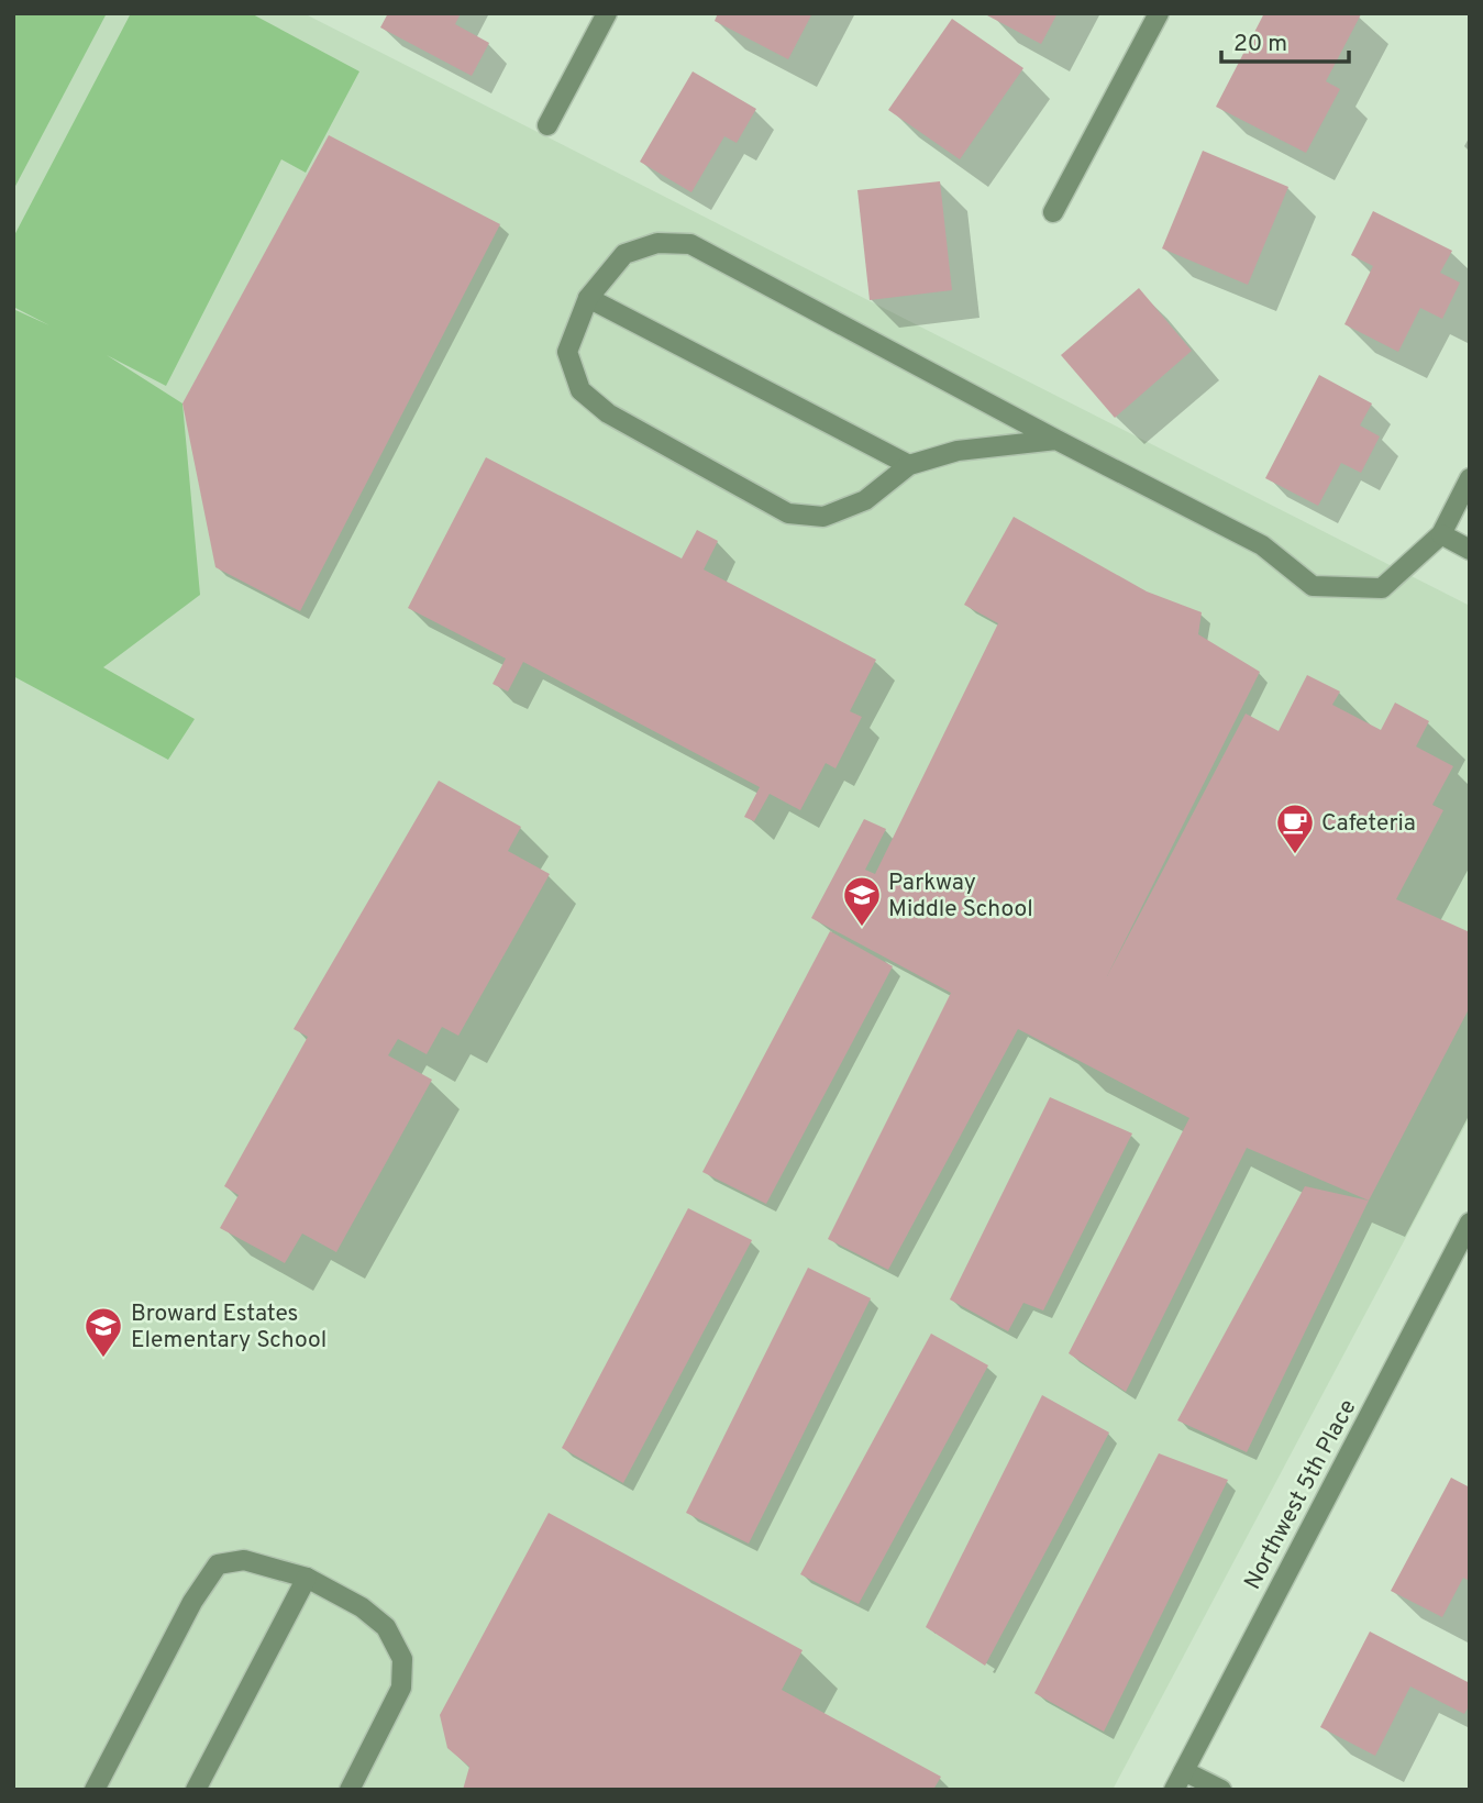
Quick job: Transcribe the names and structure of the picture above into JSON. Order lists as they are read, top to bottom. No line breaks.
{"streets":{"street":["Northwest 5th Place"]},"places":{"cafe":["Cafeteria"],"school or university":["Parkway Middle School","Broward Estates Elementary School"]},"scale_bar":"20 m"}
